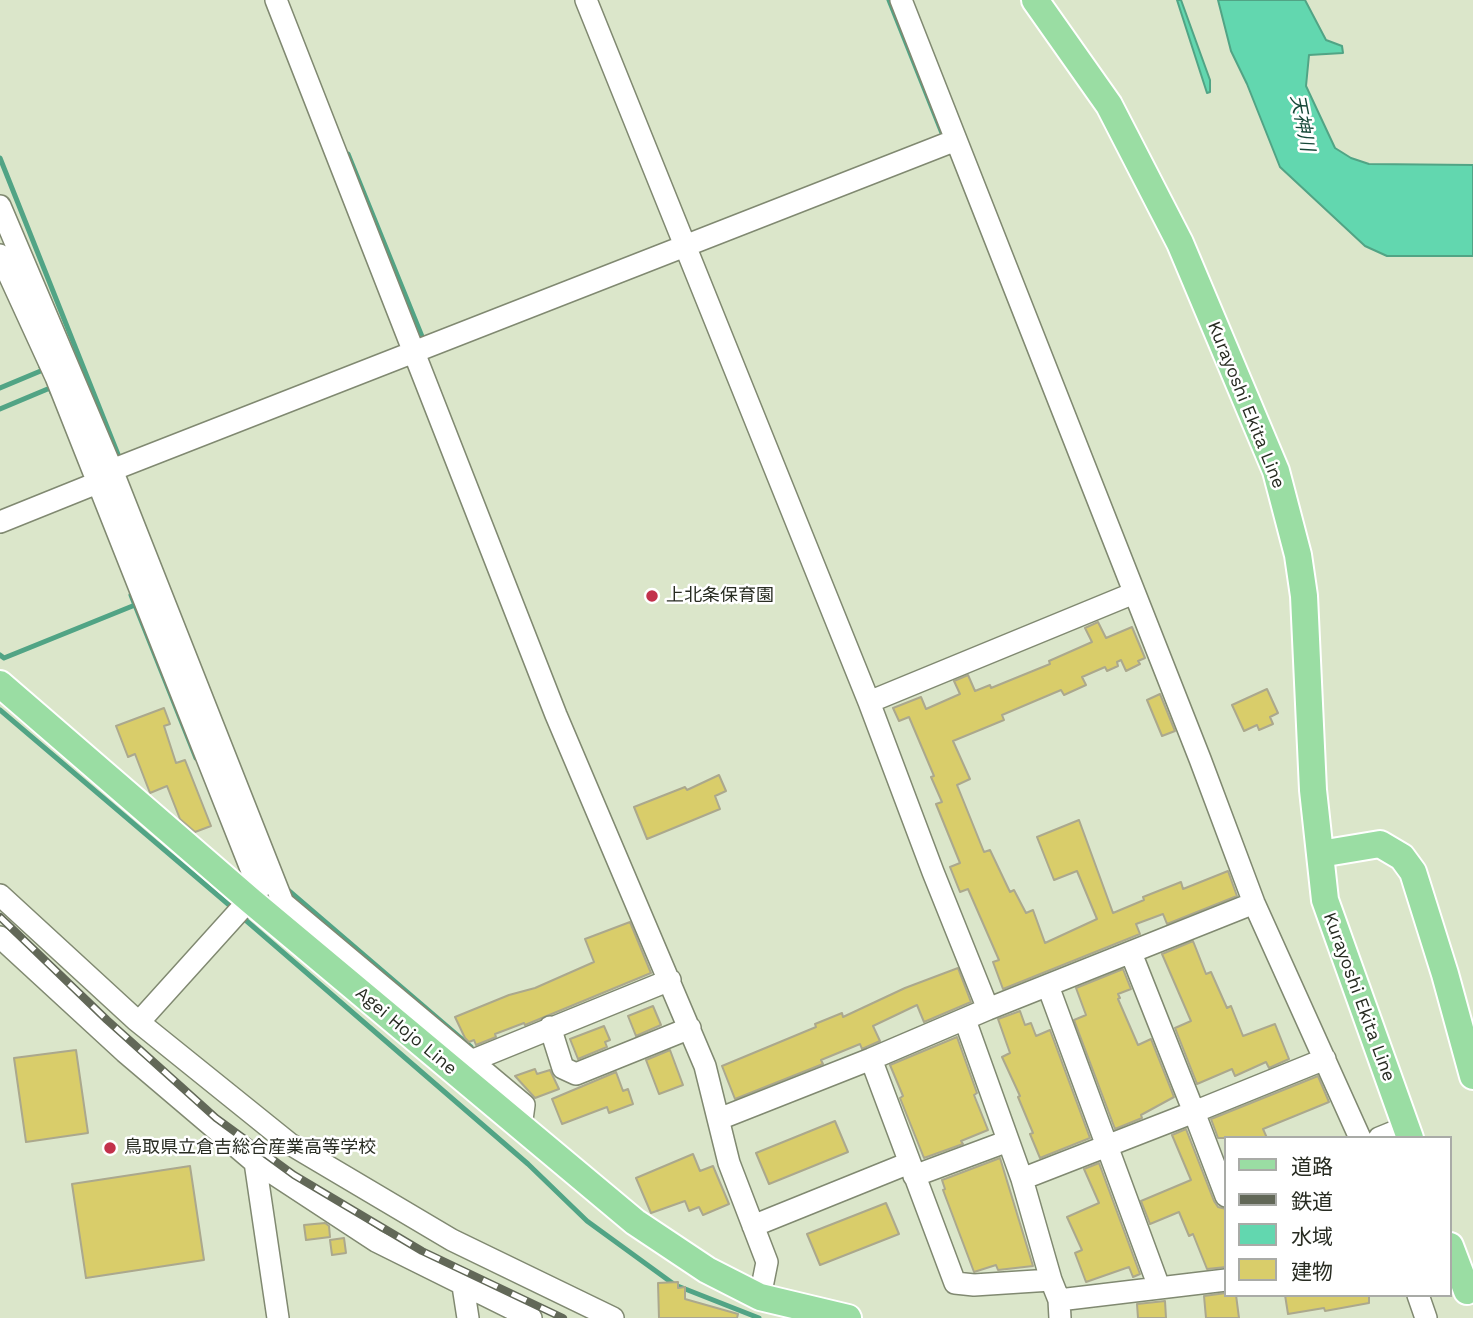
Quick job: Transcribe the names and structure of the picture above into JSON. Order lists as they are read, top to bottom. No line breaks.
{"streets":{"main road":["Kurayoshi Ekita Line","Agei Hojo Line"]},"water":["天神川"],"places":["上北条保育園","鳥取県立倉吉総合産業高等学校"],"legend":["道路","鉄道","水域","建物"]}
